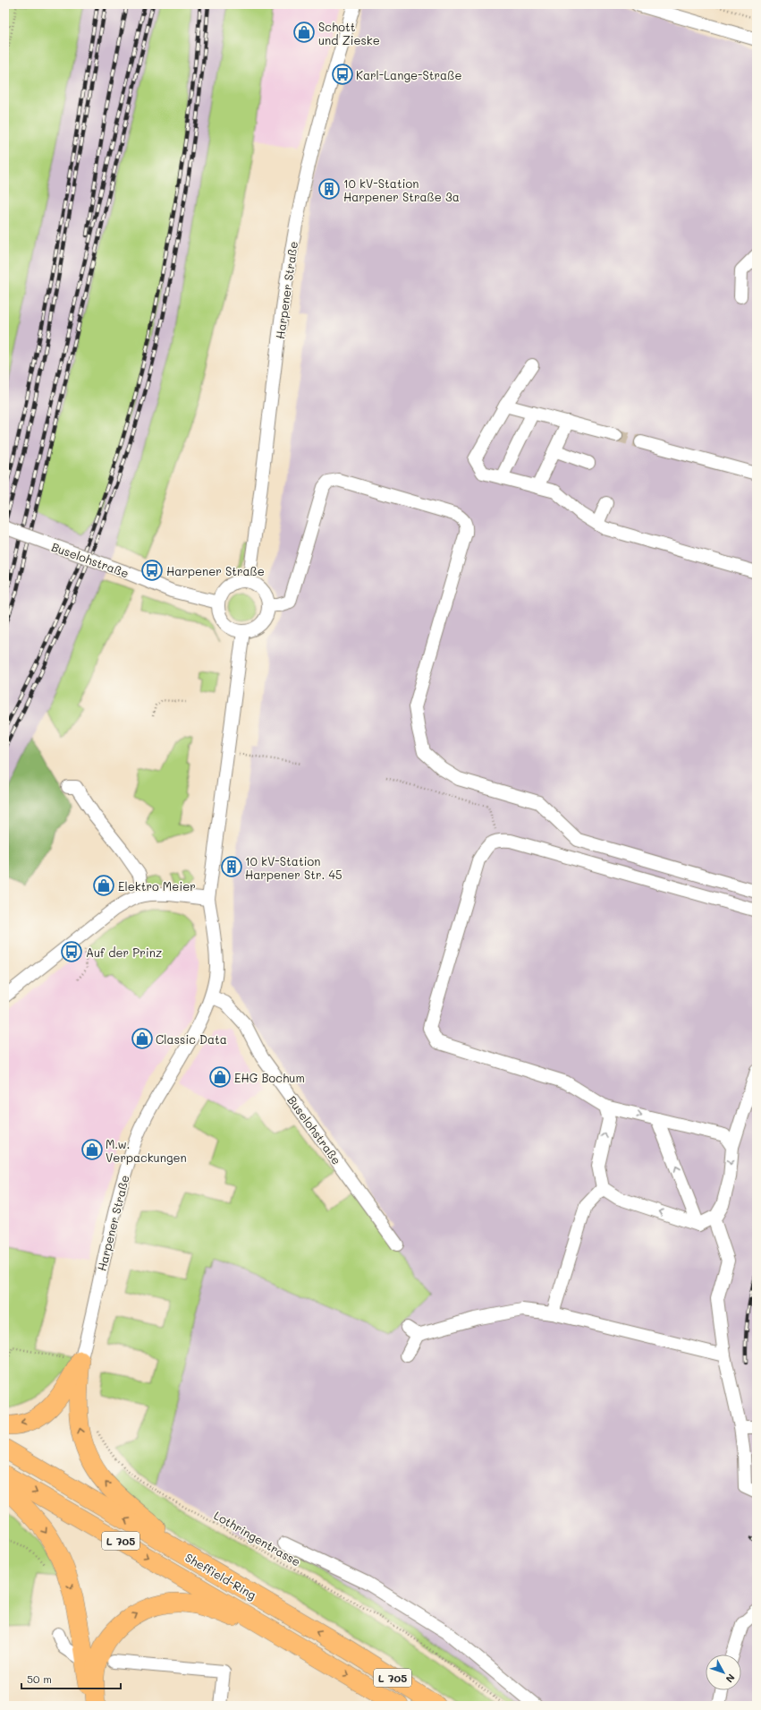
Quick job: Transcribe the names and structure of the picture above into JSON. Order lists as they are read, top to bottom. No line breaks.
{"streets":{"highway":["L 705","Sheffield-Ring"],"street":["Harpener Straße","Buselohstraße"],"path":["Lothringentrasse"]},"crossings":[["Harpener Straße","Buselohstraße"],["Harpener Straße","L 705"],["L 705","Sheffield-Ring"]],"places":{"shop":["Schott und Zieske","Elektro Meier","Classic Data","EHG Bochum","M.w. Verpackungen"],"bus stop":["Karl-Lange-Straße","Harpener Straße","Auf der Prinz"],"building":["10 kV-Station Harpener Straße 3a","10 kV-Station Harpener Str. 45"]},"scale_bar":"50 m","north":"bottom right"}
